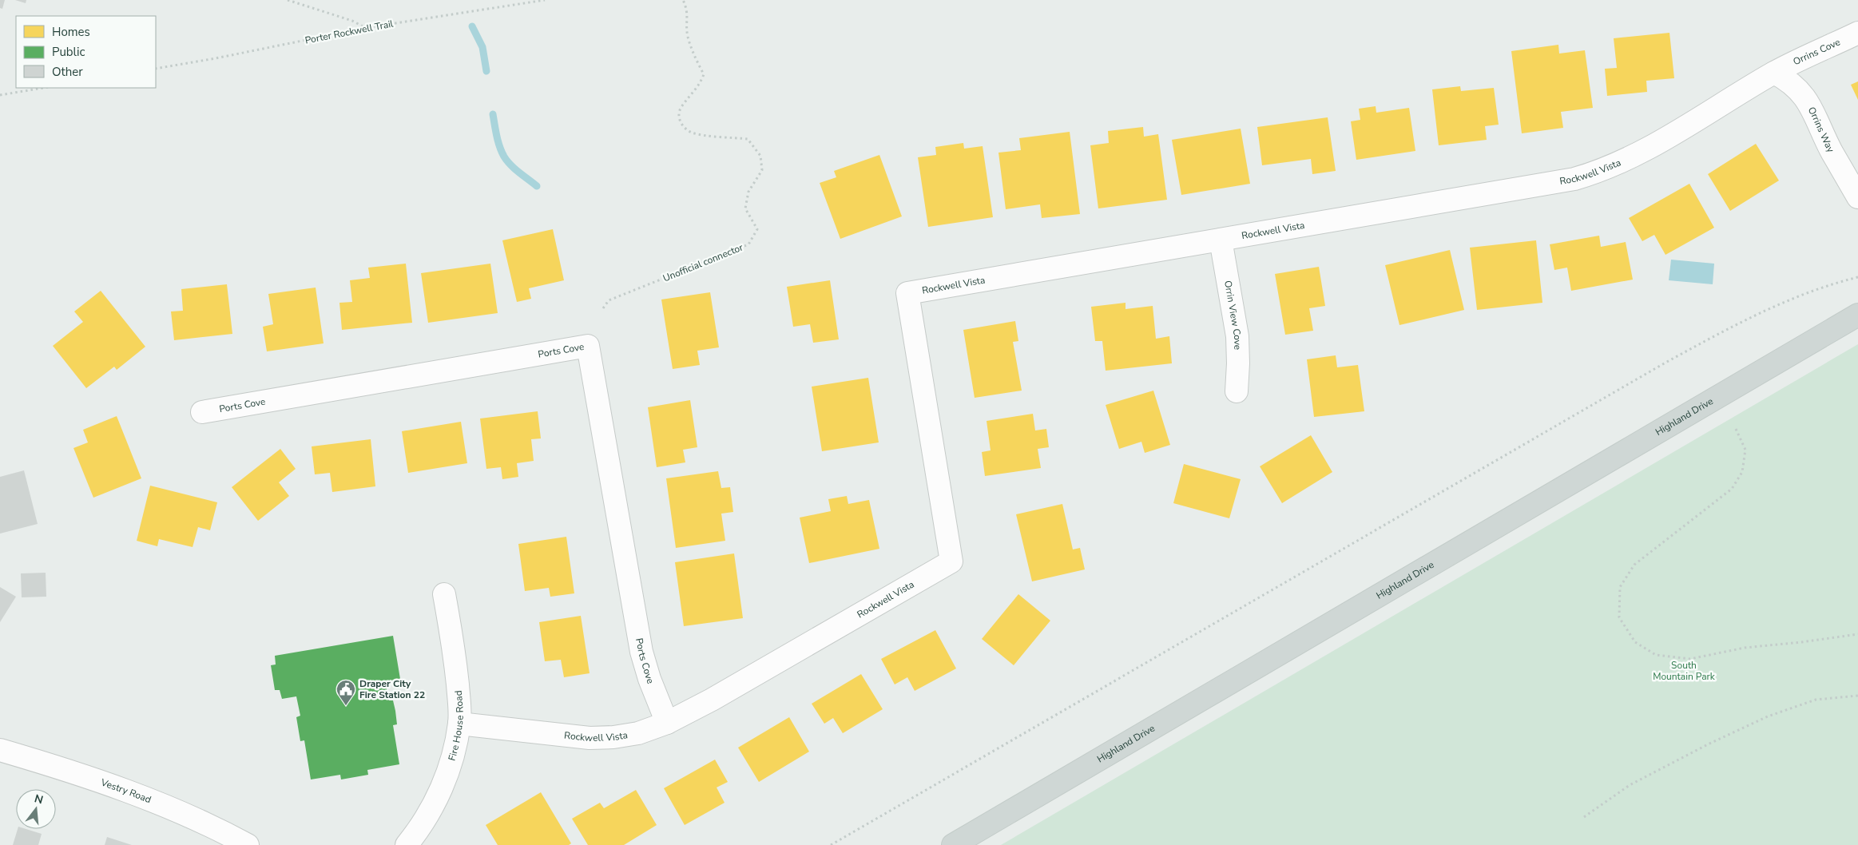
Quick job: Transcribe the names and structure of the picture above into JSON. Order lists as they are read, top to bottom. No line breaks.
{"streets":{"main road":["Highland Drive"],"street":["Orrins Cove","Orrins Way","Rockwell Vista","Orrin View Cove","Ports Cove","Fire House Road","Vestry Road"],"path":["Porter Rockwell Trail","Unofficial connector"]},"crossings":[["Orrins Cove","Orrins Way"],["Orrins Cove","Rockwell Vista"],["Orrins Way","Rockwell Vista"],["Rockwell Vista","Orrin View Cove"],["Rockwell Vista","Ports Cove"],["Rockwell Vista","Fire House Road"]],"parks":["South Mountain Park"],"places":{"public building":["Draper City Fire Station 22"]},"legend":["Homes","Public","Other"],"north":"top"}
